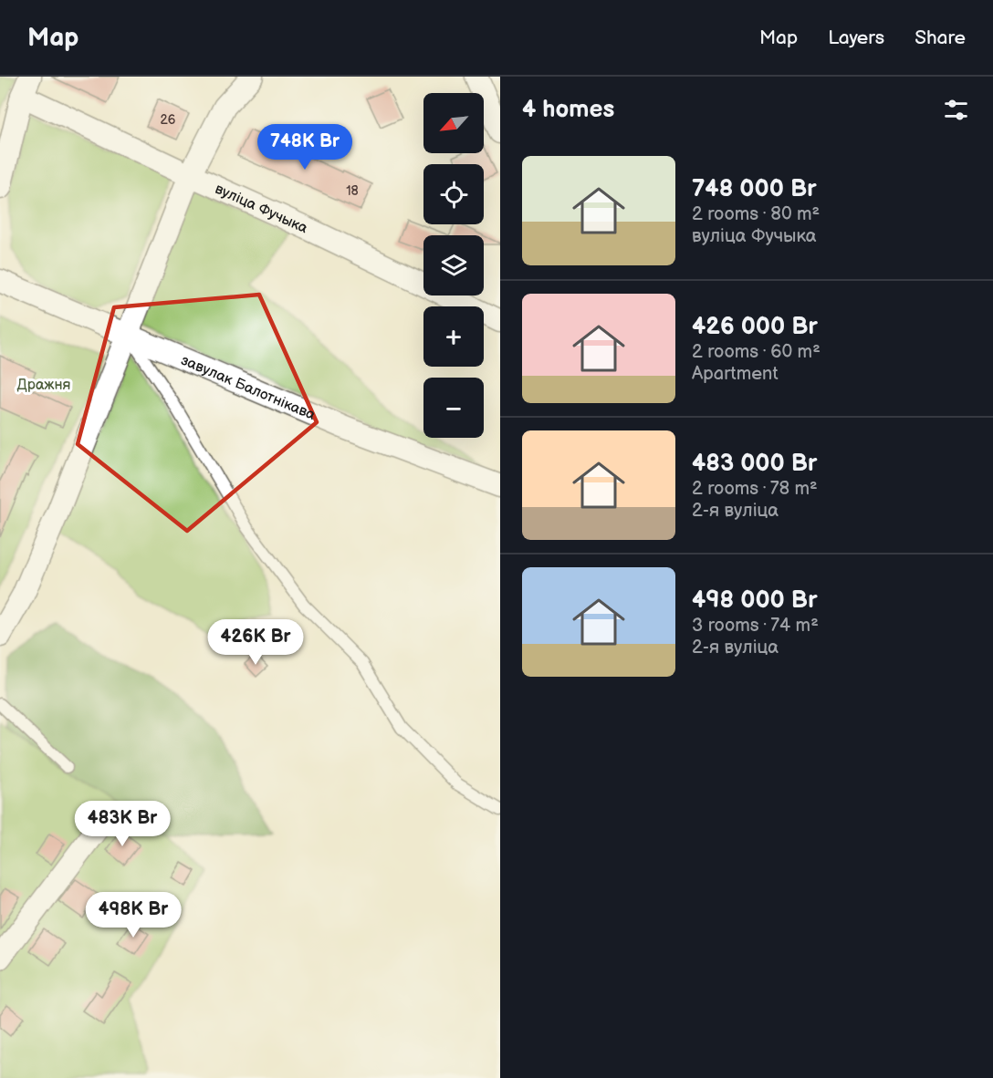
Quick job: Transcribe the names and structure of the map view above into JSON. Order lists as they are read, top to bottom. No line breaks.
{"streets":{"street":["вуліца Фучыка","завулак Балотнікава"]},"parks":["Дражня"],"house_numbers":["26","18"],"north":"bottom left","page":{"header":"Map","nav":["Map","Layers","Share"],"heading":"4 homes","map_buttons":["+","−"],"price":["748K Br","426K Br","483K Br","498K Br"],"list":[{"name":"748 000 Br","note":"2 rooms · 80 m² · вуліца Фучыка"},{"name":"426 000 Br","note":"2 rooms · 60 m² · Apartment"},{"name":"483 000 Br","note":"2 rooms · 78 m² · 2-я вуліца"},{"name":"498 000 Br","note":"3 rooms · 74 m² · 2-я вуліца"}]}}
